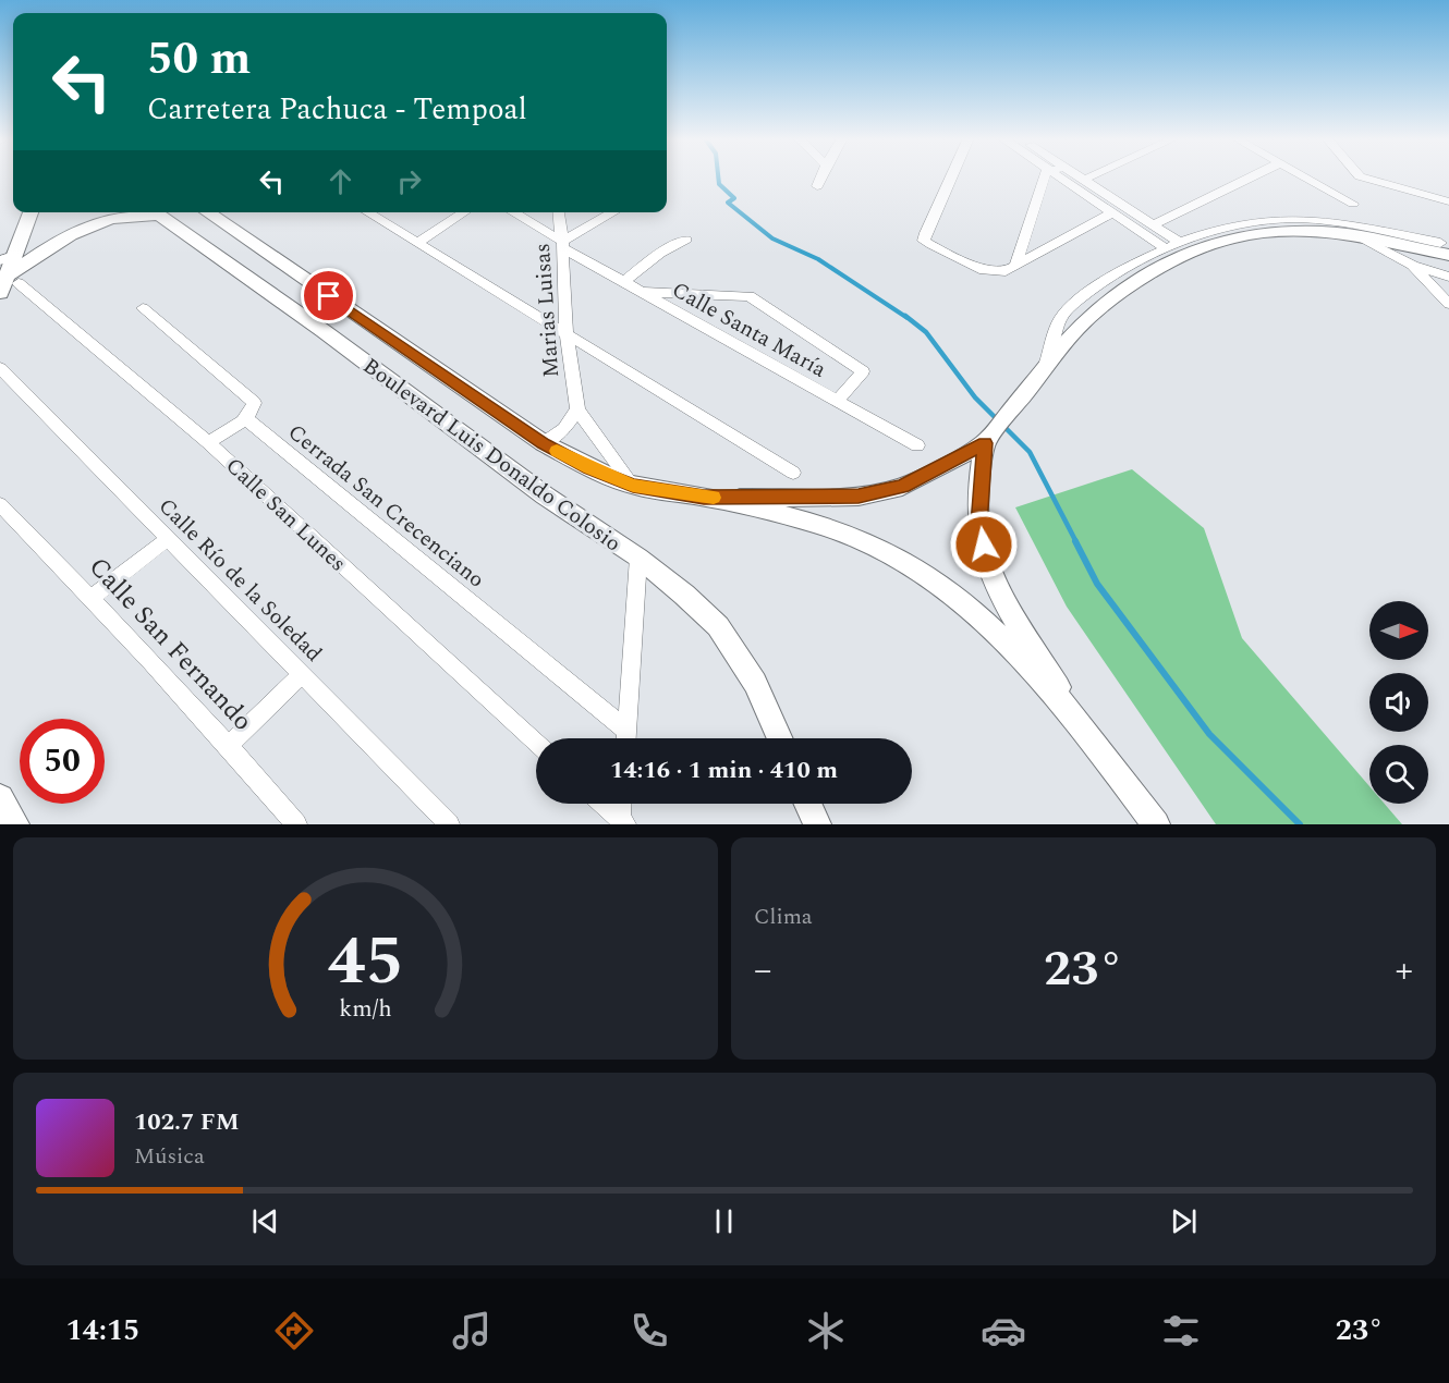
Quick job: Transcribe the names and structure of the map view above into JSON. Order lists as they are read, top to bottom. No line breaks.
{"streets":{"main road":["Boulevard Luis Donaldo Colosio"],"street":["Marias Luisas","Calle Santa María","Cerrada San Crecenciano","Calle San Lunes","Calle Río de la Soledad","Calle San Fernando"]},"crossings":[["Marias Luisas","Calle Santa María"],["Marias Luisas","Boulevard Luis Donaldo Colosio"]],"north":"right","page":{"turn":["50 m","Carretera Pachuca - Tempoal"],"limit":"50","trip":"14:16 · 1 min · 410 m","tile":"Clima","heat":["−","23°","+"],"song":["102.7 FM","Música"],"tabs":["14:15","23°"],"gauge":["45","km/h"]}}
